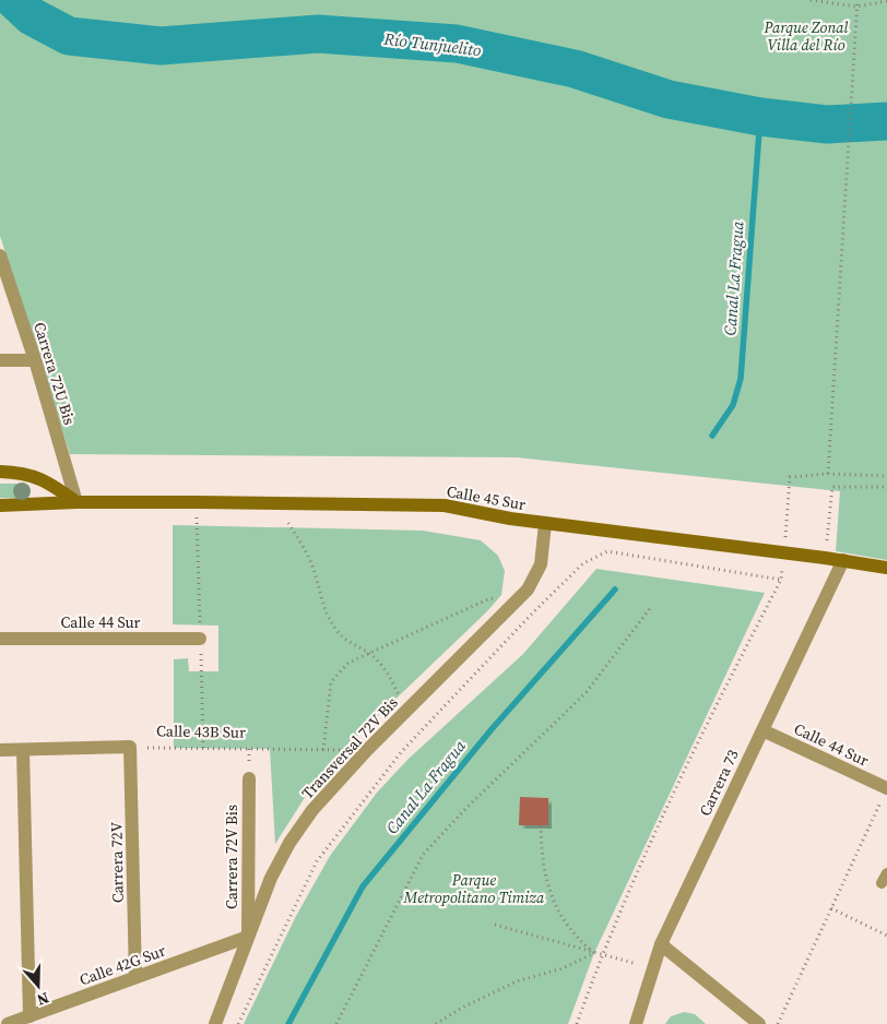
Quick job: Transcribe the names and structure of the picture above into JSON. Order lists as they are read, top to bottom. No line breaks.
{"streets":{"street":["Carrera 72U Bis","Calle 45 Sur","Calle 44 Sur","Transversal 72V Bis","Carrera 73","Carrera 72V Bis","Carrera 72V","Calle 42G Sur"],"path":["Calle 43B Sur"]},"crossings":[["Carrera 72U Bis","Calle 45 Sur"],["Calle 45 Sur","Transversal 72V Bis"],["Calle 45 Sur","Carrera 73"],["Calle 44 Sur","Carrera 73"],["Calle 43B Sur","Transversal 72V Bis"],["Calle 43B Sur","Carrera 72V"],["Transversal 72V Bis","Carrera 72V Bis"],["Transversal 72V Bis","Calle 42G Sur"],["Carrera 72V Bis","Calle 42G Sur"],["Carrera 72V","Calle 42G Sur"]],"water":["Río Tunjuelito","Canal La Fragua"],"parks":["Parque Zonal Villa del Río","Parque Metropolitano Timiza"],"north":"bottom"}
